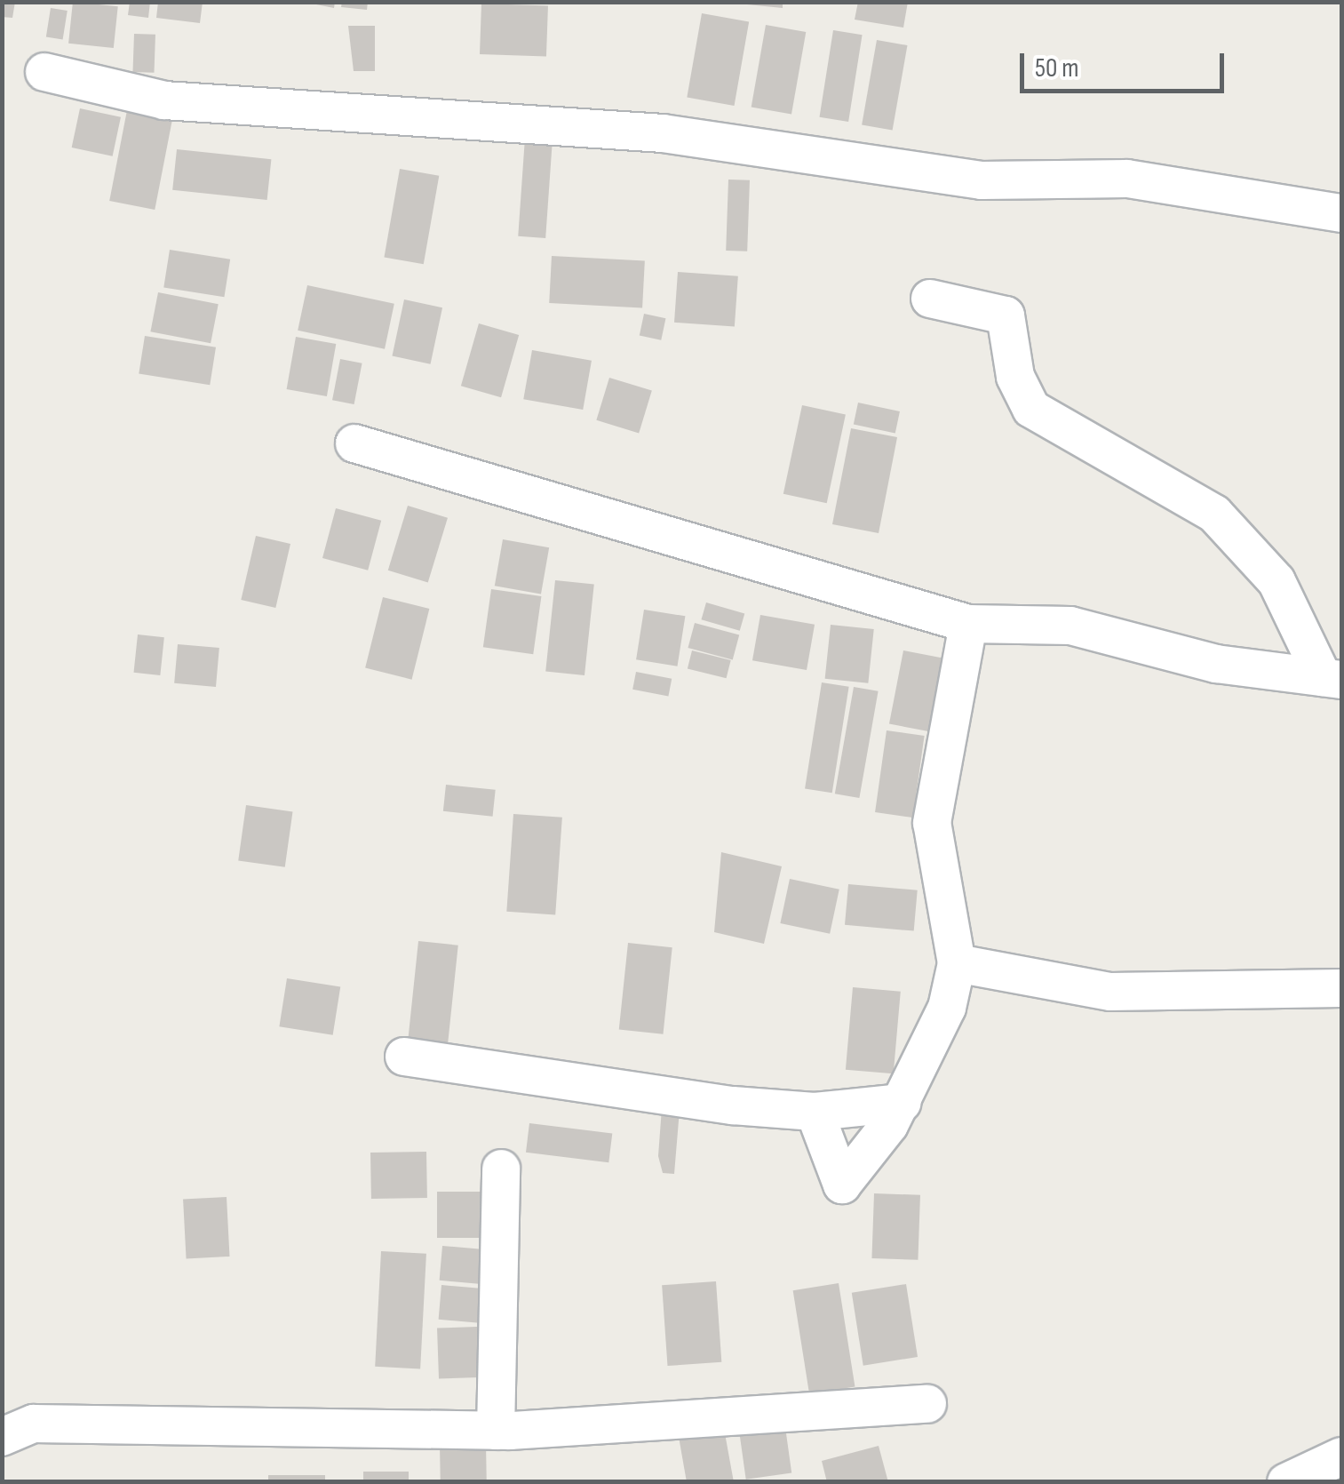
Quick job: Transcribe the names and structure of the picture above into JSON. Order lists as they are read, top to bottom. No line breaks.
{"scale_bar":"50 m"}
